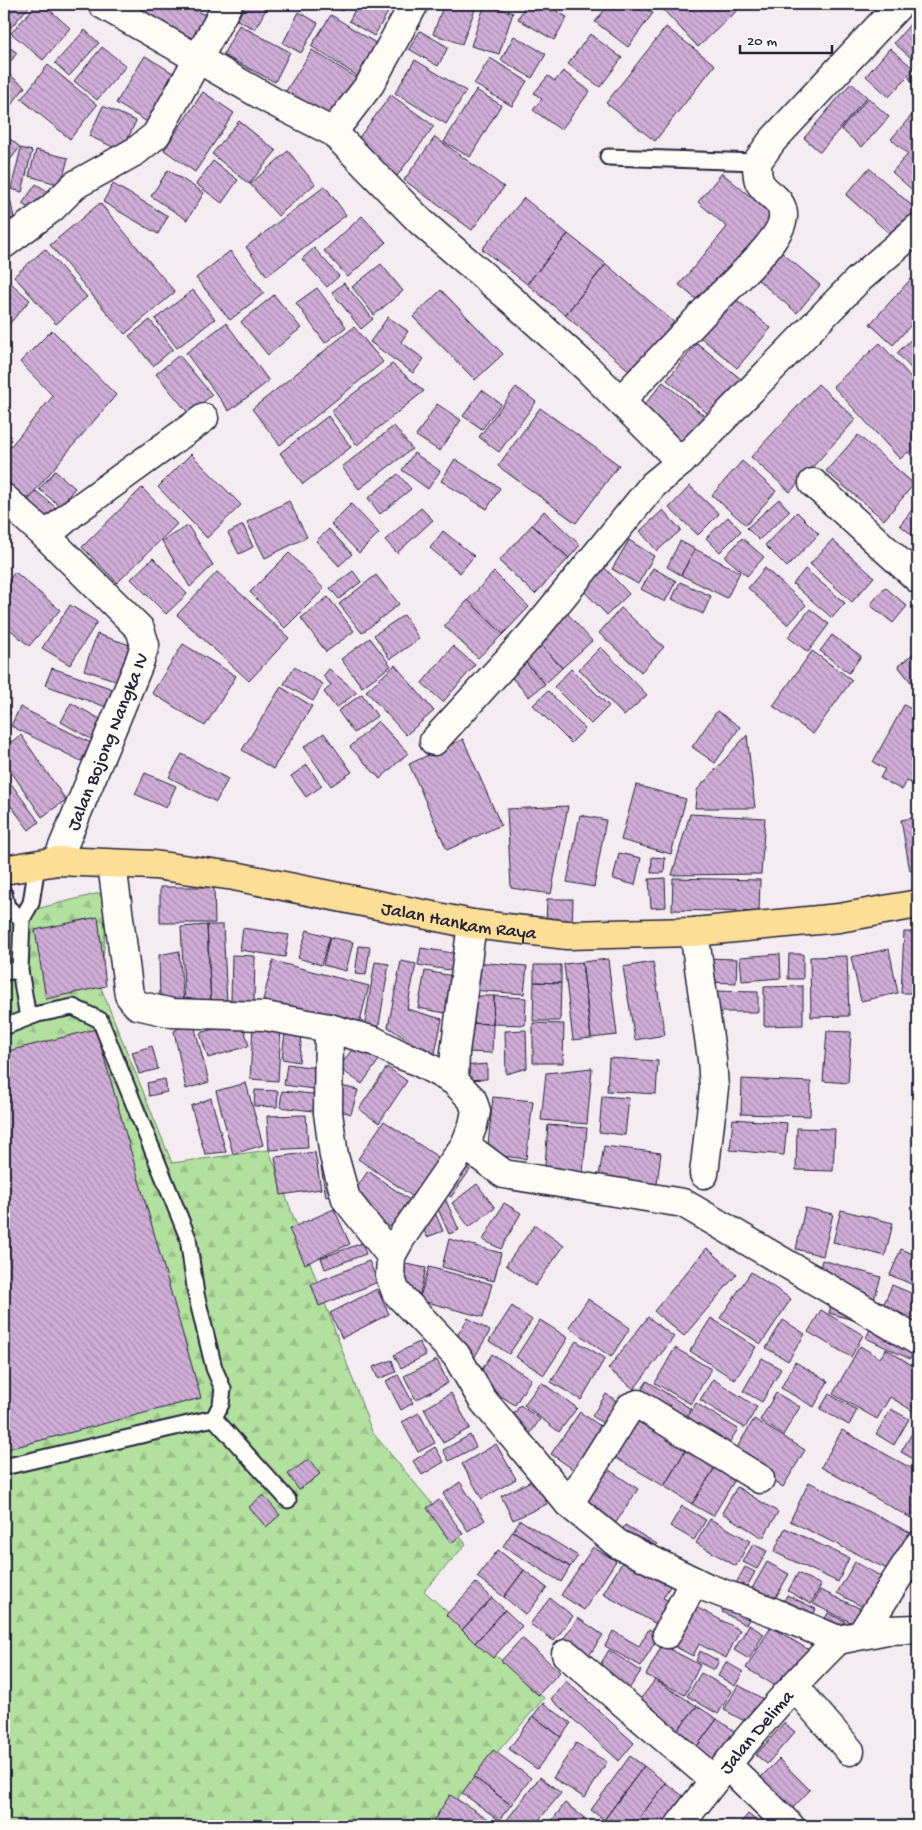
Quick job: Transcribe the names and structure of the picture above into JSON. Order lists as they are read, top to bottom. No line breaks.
{"streets":{"main road":["Jalan Hankam Raya"],"street":["Jalan Bojong Nangka IV","Jalan Delima"]},"crossings":[["Jalan Bojong Nangka IV","Jalan Hankam Raya"]],"scale_bar":"20 m"}
